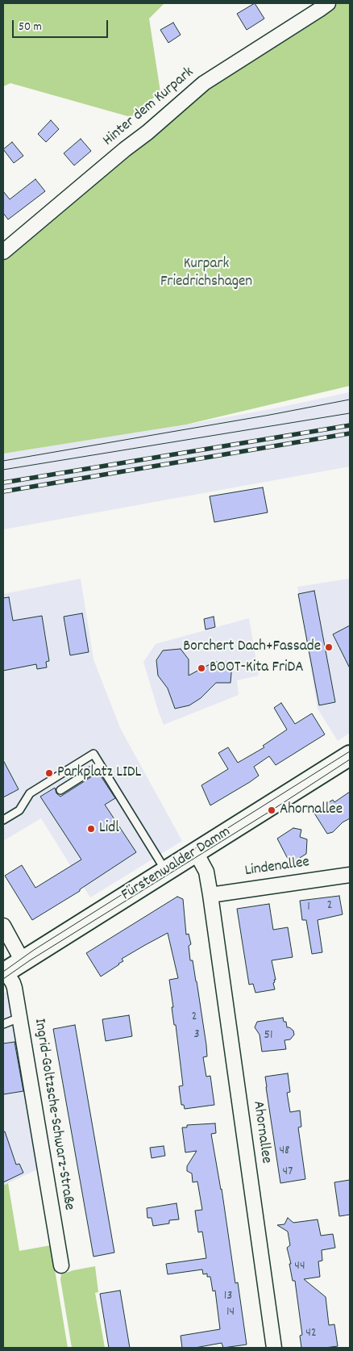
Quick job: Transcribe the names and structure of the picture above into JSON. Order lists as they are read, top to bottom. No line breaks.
{"streets":{"main road":["Fürstenwalder Damm"],"street":["Hinter dem Kurpark","Lindenallee","Ingrid-Goltzsche-Schwarz-Straße","Ahornallee"]},"crossings":[["Fürstenwalder Damm","Ingrid-Goltzsche-Schwarz-Straße"],["Fürstenwalder Damm","Ahornallee"],["Lindenallee","Ahornallee"]],"parks":["Kurpark Friedrichshagen"],"places":["Borchert Dach+Fassade","BOOT-Kita FriDA","Parkplatz LIDL","Ahornallee","Lidl"],"house_numbers":["2","1","2","3","51","48","47","44","13","14","42"],"scale_bar":"50 m"}
